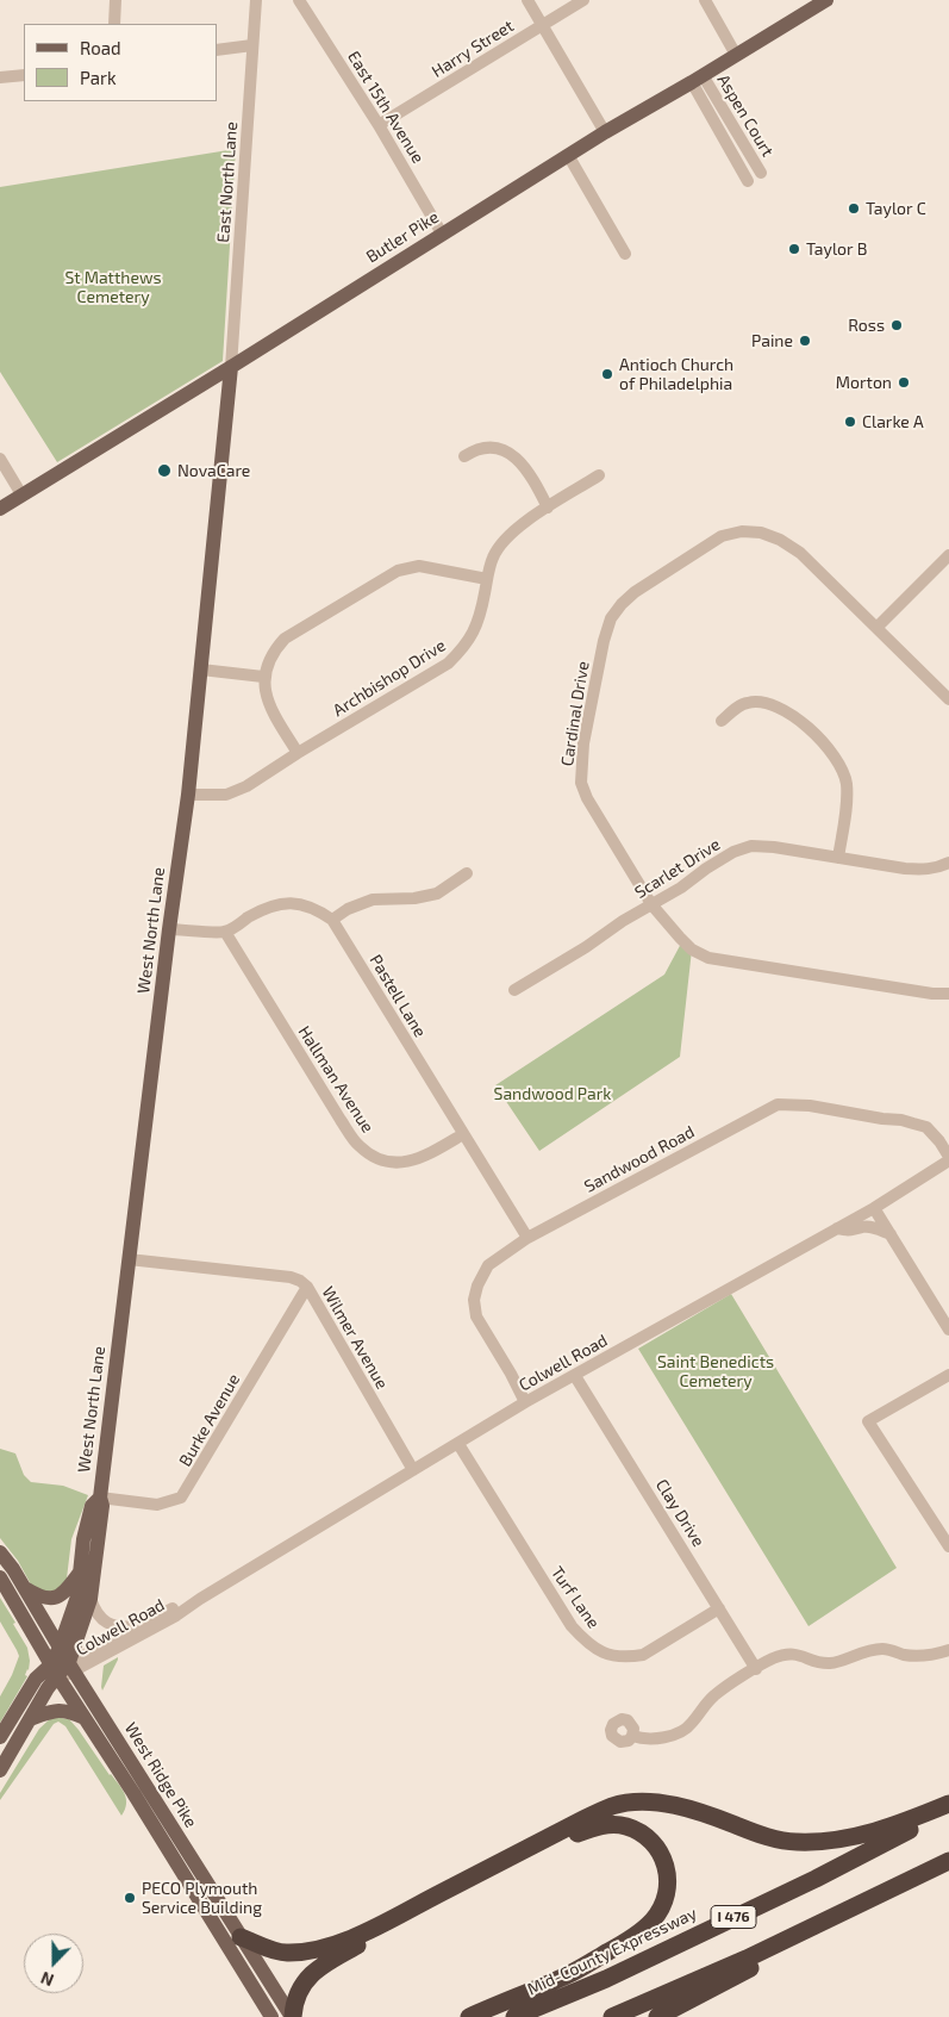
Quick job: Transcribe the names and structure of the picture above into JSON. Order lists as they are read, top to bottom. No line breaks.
{"streets":{"highway":["I 476","Mid-County Expressway"],"main road":["Butler Pike","West North Lane","West Ridge Pike"],"street":["Harry Street","East 15th Avenue","Aspen Court","East North Lane","Archbishop Drive","Cardinal Drive","Scarlet Drive","Pastell Lane","Hallman Avenue","Sandwood Road","Wilmer Avenue","Colwell Road","Burke Avenue","Clay Drive","Turf Lane"]},"crossings":[["Harry Street","East 15th Avenue"],["East 15th Avenue","Butler Pike"],["Aspen Court","Butler Pike"],["East North Lane","Butler Pike"],["East North Lane","West North Lane"],["Butler Pike","West North Lane"],["Archbishop Drive","West North Lane"],["Cardinal Drive","Scarlet Drive"],["West North Lane","Wilmer Avenue"],["West North Lane","Colwell Road"],["West North Lane","Burke Avenue"],["West North Lane","West Ridge Pike"],["Pastell Lane","Hallman Avenue"],["Pastell Lane","Sandwood Road"],["Sandwood Road","Colwell Road"],["Wilmer Avenue","Colwell Road"],["Wilmer Avenue","Burke Avenue"],["Colwell Road","Clay Drive"],["Colwell Road","Turf Lane"],["Colwell Road","West Ridge Pike"],["Clay Drive","Turf Lane"]],"parks":["St Matthews Cemetery","Sandwood Park","Saint Benedicts Cemetery"],"places":["Taylor C","Taylor B","Ross","Paine","Antioch Church of Philadelphia","Morton","Clarke A","NovaCare","PECO Plymouth Service Building"],"legend":["Road","Park"],"north":"bottom"}
